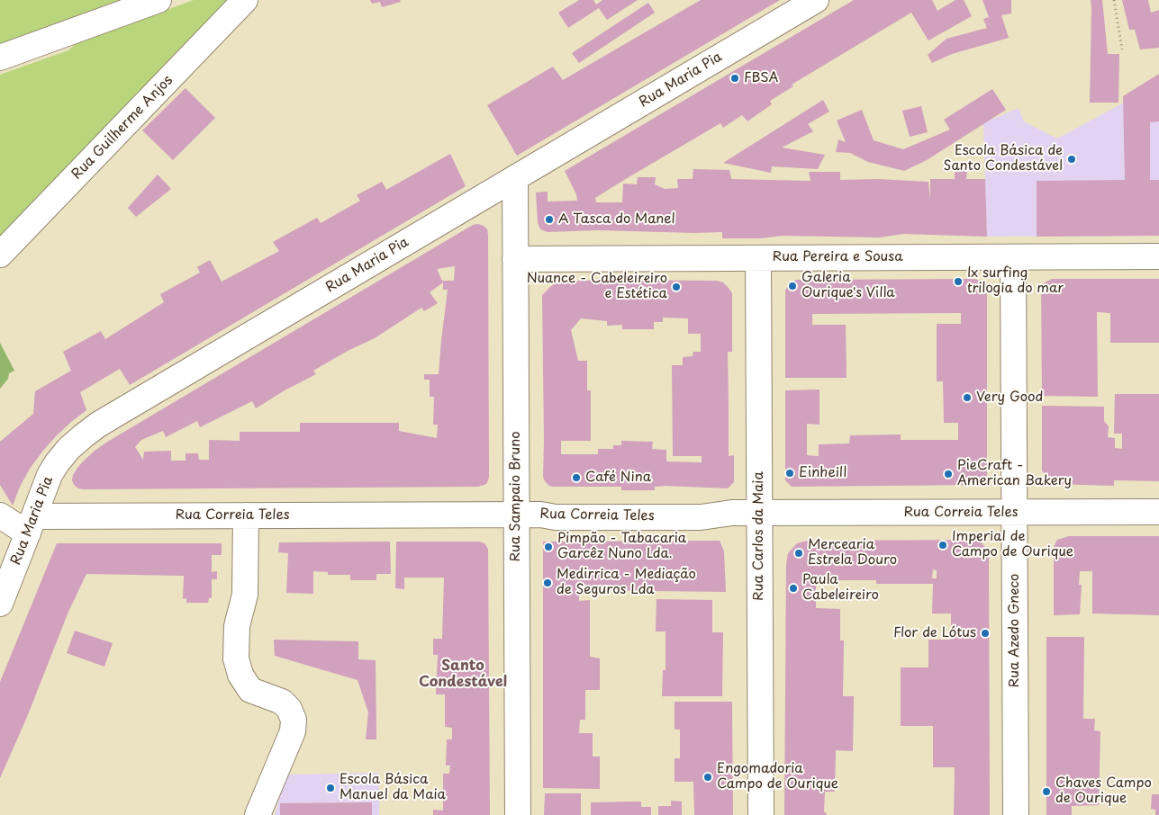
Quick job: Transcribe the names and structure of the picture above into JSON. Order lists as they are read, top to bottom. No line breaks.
{"streets":{"street":["Rua Maria Pia","Rua Guilherme Anjos","Rua Pereira e Sousa","Rua Sampaio Bruno","Rua Correia Teles","Rua Carlos da Maia","Rua Azedo Gneco"]},"crossings":[["Rua Maria Pia","Rua Sampaio Bruno"],["Rua Maria Pia","Rua Correia Teles"],["Rua Pereira e Sousa","Rua Sampaio Bruno"],["Rua Pereira e Sousa","Rua Carlos da Maia"],["Rua Pereira e Sousa","Rua Azedo Gneco"],["Rua Sampaio Bruno","Rua Correia Teles"],["Rua Correia Teles","Rua Carlos da Maia"],["Rua Correia Teles","Rua Azedo Gneco"]],"districts":["Santo Condestável"],"places":["FBSA","Escola Básica de Santo Condestável","A Tasca do Manel","lx surfing trilogia do mar","Galeria Ourique's Villa","Nuance - Cabeleireiro e Estética","Very Good","Einheill","PieCraft - American Bakery","Café Nina","Imperial de Campo de Ourique","Pimpão - Tabacaria Garcêz Nuno Lda.","Mercearia Estrela Douro","Medirrica - Mediação de Seguros Lda","Paula Cabeleireiro","Flor de Lótus","Engomadoria Campo de Ourique","Escola Básica Manuel da Maia","Chaves Campo de Ourique"]}
